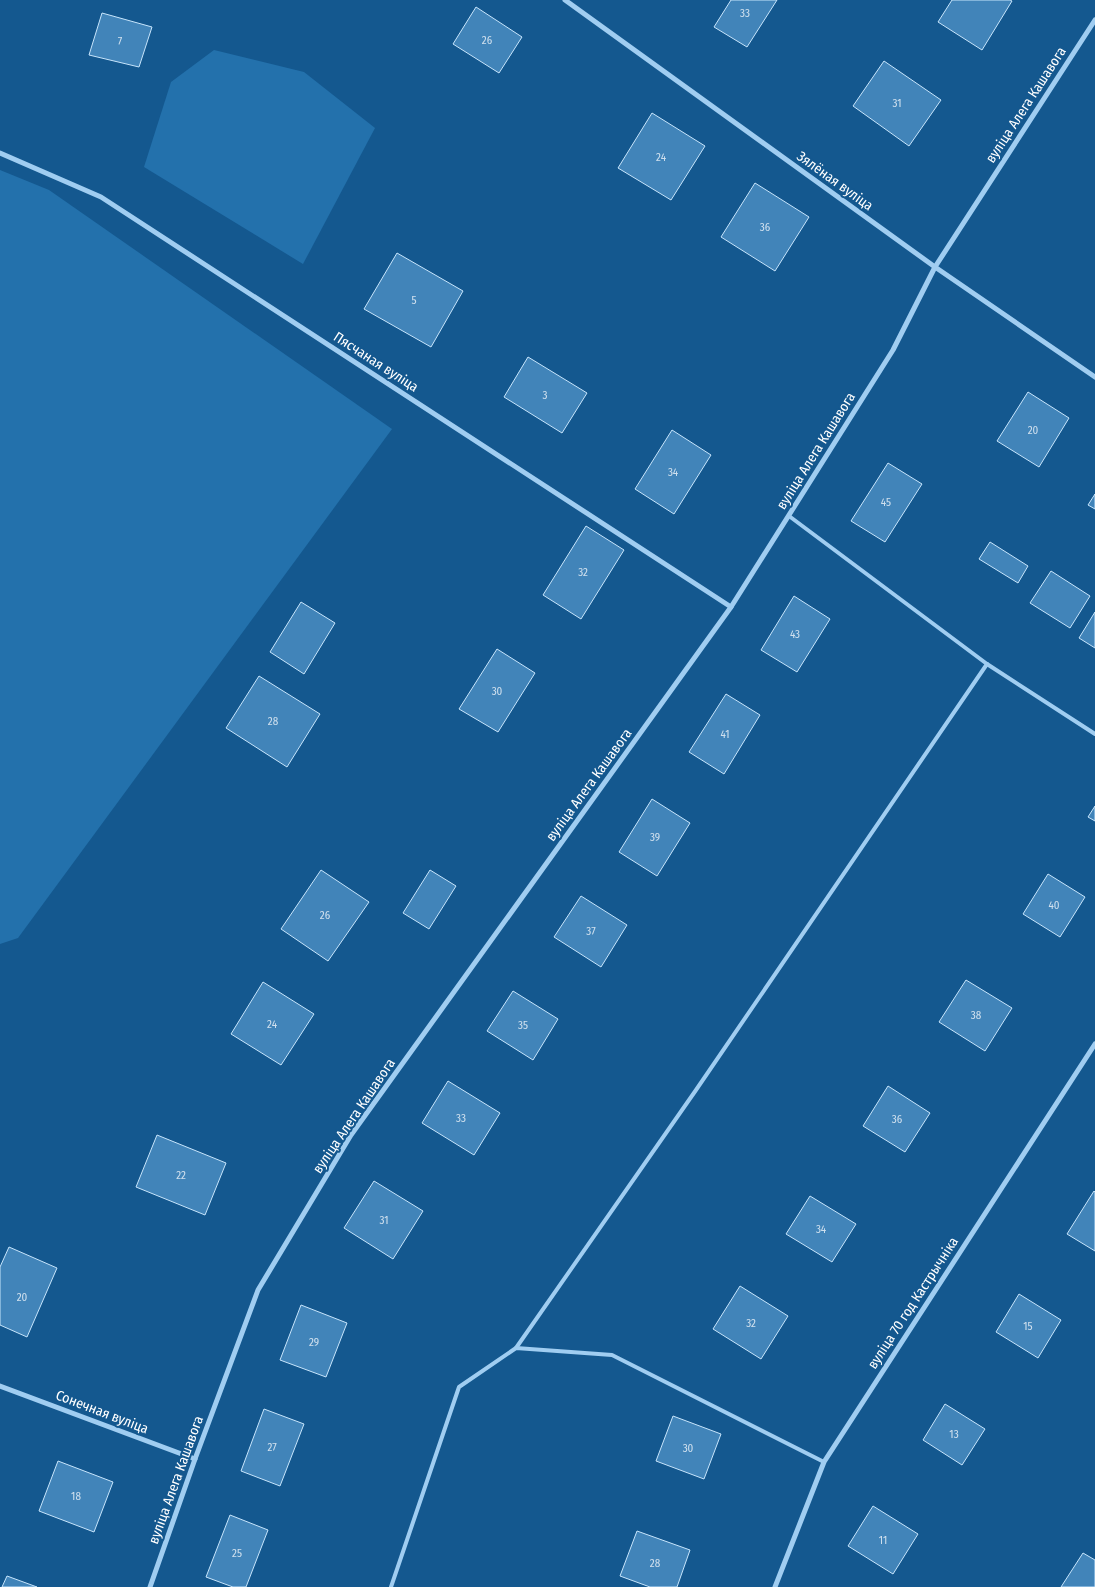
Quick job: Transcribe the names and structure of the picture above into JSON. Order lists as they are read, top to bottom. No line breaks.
{"streets":{"street":["вуліца Алега Кашавога","Зялёная вуліца","Пясчаная вуліца","вуліца 70 год Кастрычніка","Сонечная вуліца"]},"crossings":[["вуліца Алега Кашавога","Зялёная вуліца"],["вуліца Алега Кашавога","Пясчаная вуліца"],["вуліца Алега Кашавога","Сонечная вуліца"]],"house_numbers":["33","26","7","31","24","36","5","3","20","34","45","32","43","30","28","41","39","40","26","37","38","24","35","33","36","22","31","34","20","32","15","29","13","27","30","18","11","25","28"]}
